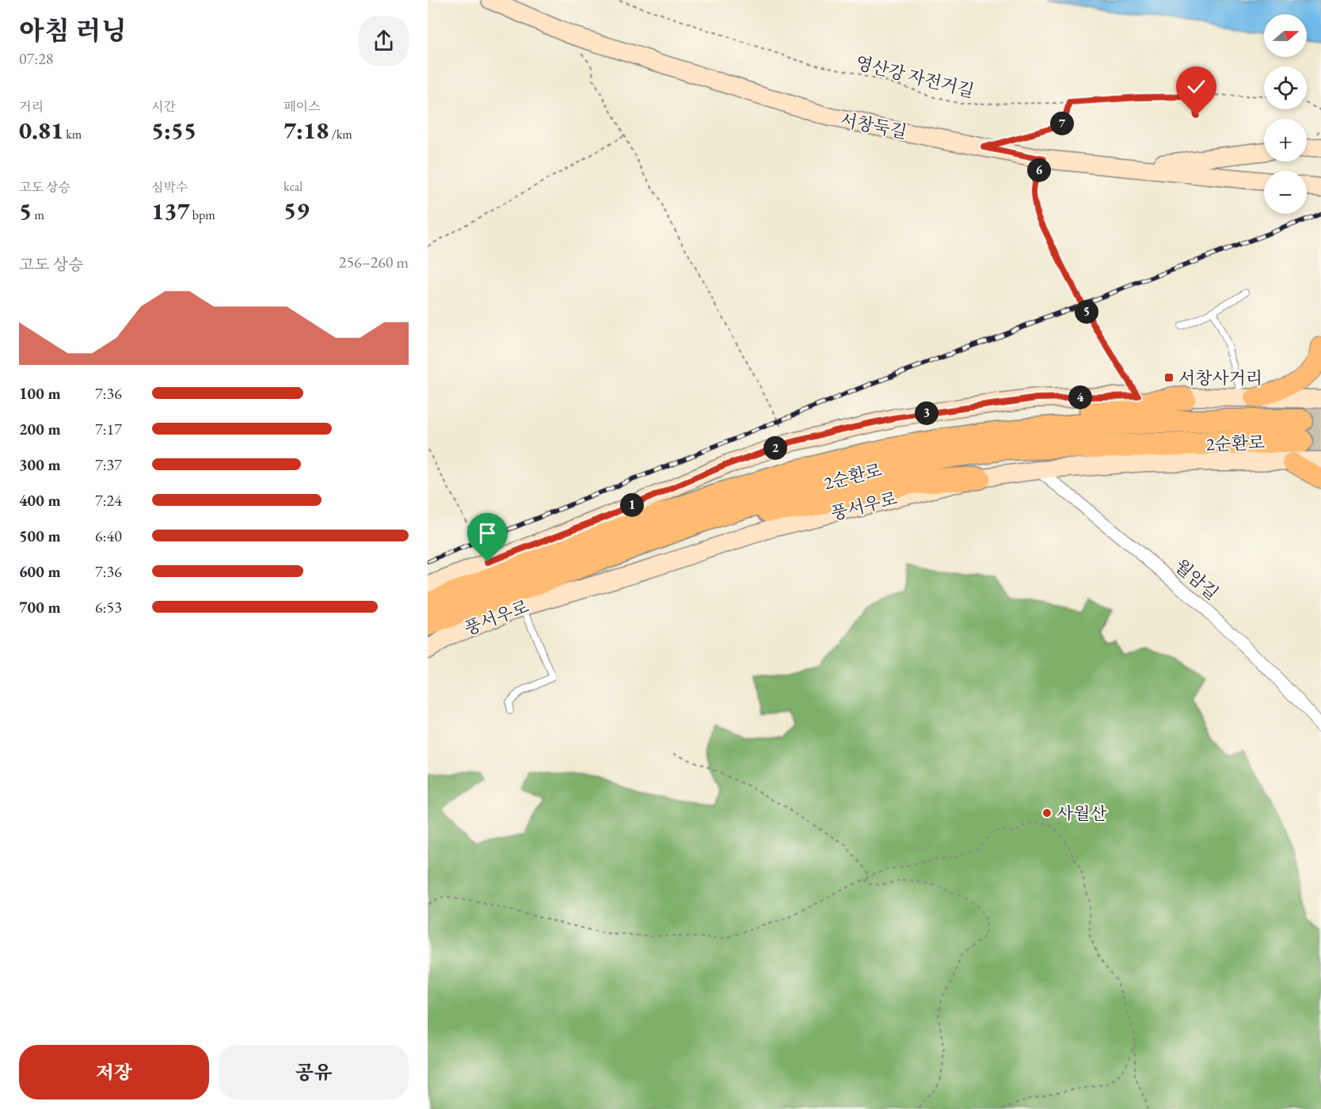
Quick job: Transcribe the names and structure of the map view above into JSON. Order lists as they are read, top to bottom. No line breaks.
{"streets":{"highway":["2순환로"],"street":["서창둑길","풍서우로","월암길"],"path":["영산강 자전거길"]},"crossings":[["풍서우로","월암길"]],"places":{"transit":["서창사거리"],"other":["사월산"]},"north":"right","page":{"heading":["아침 러닝","07:28"],"map_buttons":["+","−"],"stats":[["거리","0.81 km"],["시간","5:55"],["페이스","7:18 /km"],["고도 상승","5 m"],["심박수","137 bpm"],["kcal","59"]],"pins":["7","6","5","4","3","2","1"],"chart":["고도 상승","256–260 m"],"list":[{"name":"100 m","note":"7:36"},{"name":"200 m","note":"7:17"},{"name":"300 m","note":"7:37"},{"name":"400 m","note":"7:24"},{"name":"500 m","note":"6:40"},{"name":"600 m","note":"7:36"},{"name":"700 m","note":"6:53"}],"buttons":["저장","공유"]}}
